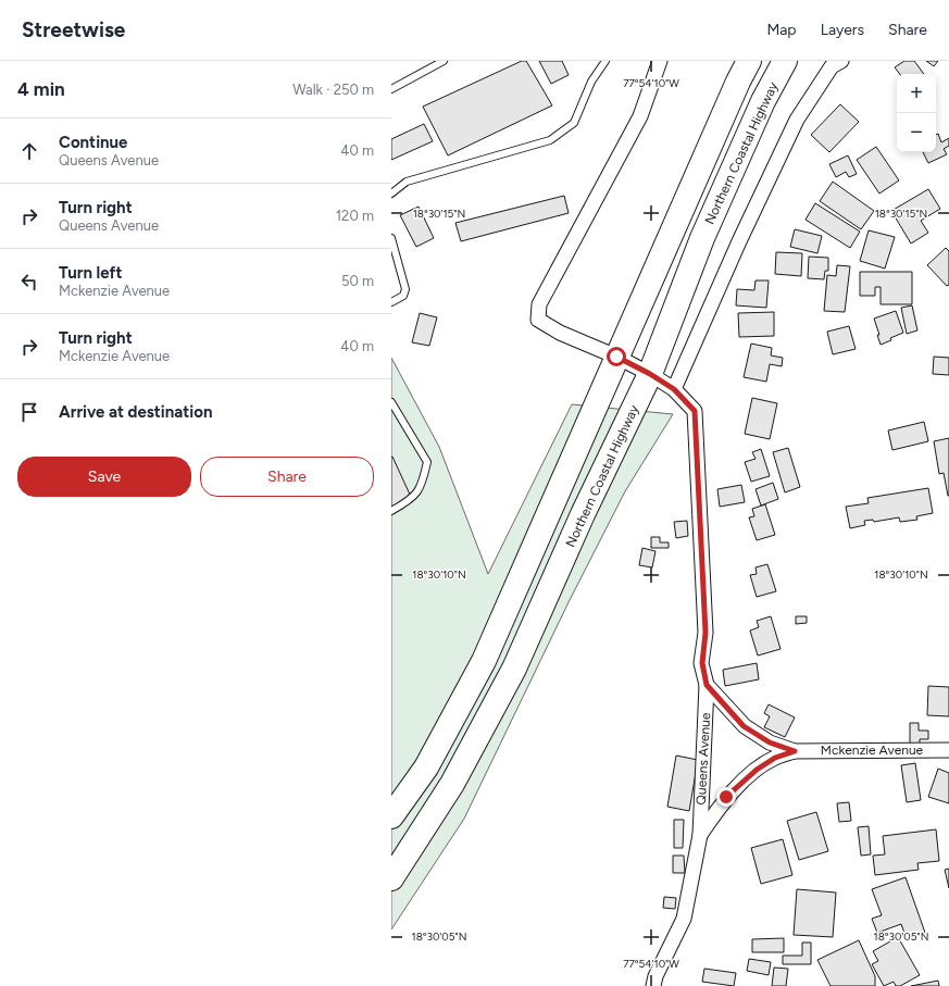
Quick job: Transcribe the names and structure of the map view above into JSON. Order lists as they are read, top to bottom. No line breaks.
{"streets":{"highway":["Northern Coastal Highway"],"street":["Mckenzie Avenue","Queens Avenue"]},"crossings":[["Northern Coastal Highway","Queens Avenue"],["Mckenzie Avenue","Queens Avenue"]],"page":{"header":"Streetwise","nav":["Map","Layers","Share"],"heading":["4 min","Walk · 250 m"],"map_buttons":["+","−"],"list":[["Continue","Queens Avenue","40 m"],["Turn right","Queens Avenue","120 m"],["Turn left","Mckenzie Avenue","50 m"],["Turn right","Mckenzie Avenue","40 m"],"Arrive at destination"],"buttons":["Save","Share"]},"coordinates":["77°54'10\"W","18°30'15\"N","18°30'10\"N","18°30'05\"N"]}
